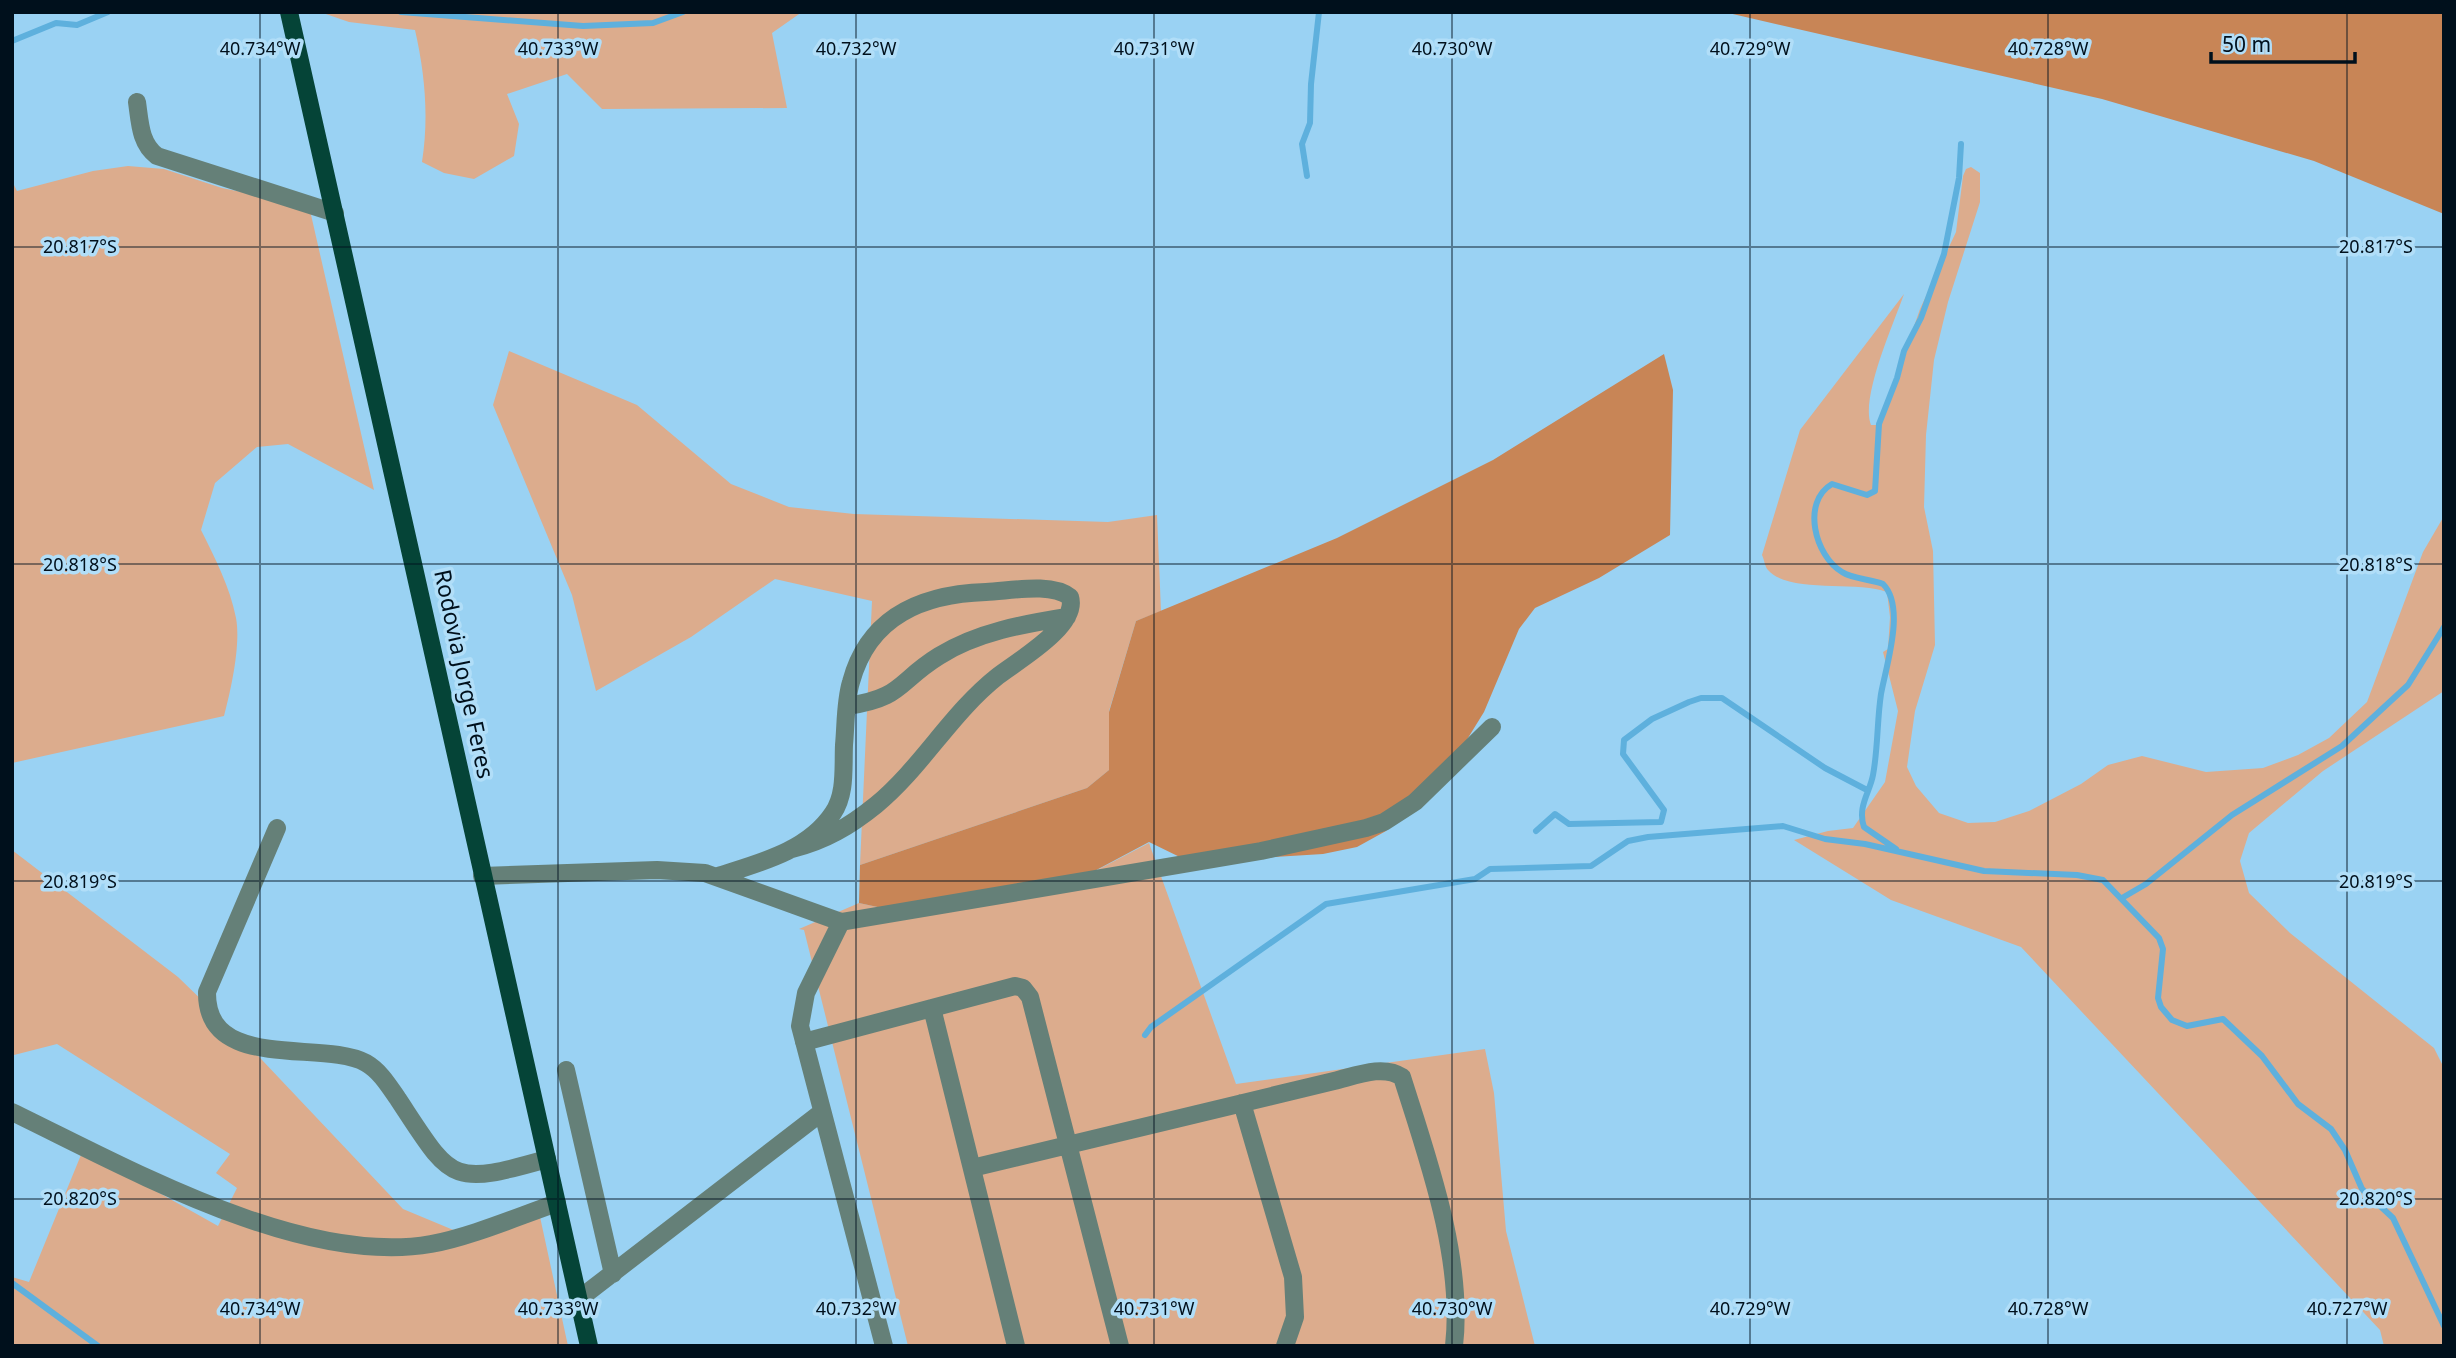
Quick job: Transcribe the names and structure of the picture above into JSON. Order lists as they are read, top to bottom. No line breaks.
{"streets":{"main road":["Rodovia Jorge Feres"]},"scale_bar":"50 m","coordinates":["40.734°W","40.733°W","40.732°W","40.731°W","40.730°W","40.729°W","40.728°W","20.817°S","20.818°S","20.819°S","20.820°S","40.727°W"]}
